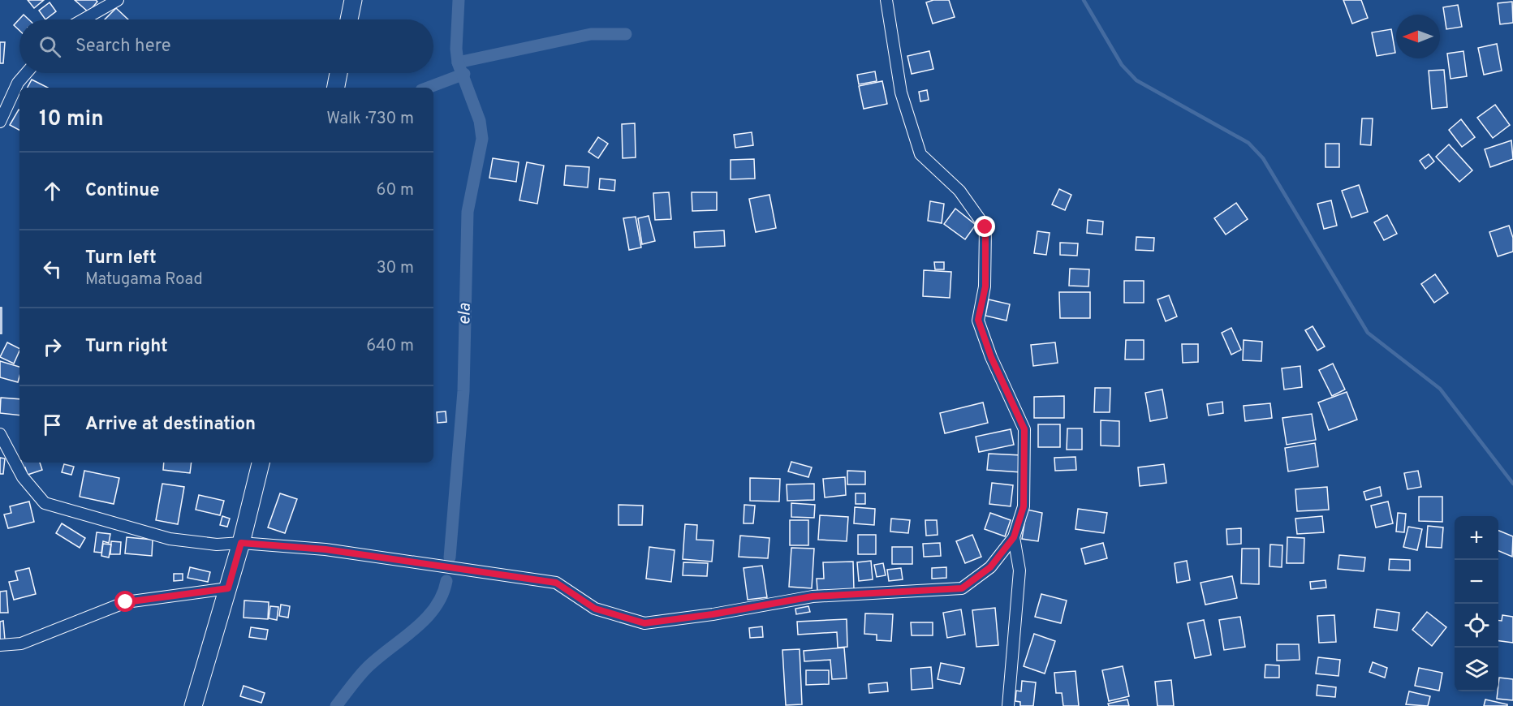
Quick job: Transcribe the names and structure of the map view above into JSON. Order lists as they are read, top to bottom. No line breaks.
{"water":["ela"],"north":"left","page":{"search":"Search here","heading":["10 min","Walk · 730 m"],"list":[["Continue","60 m"],["Turn left","Matugama Road","30 m"],["Turn right","640 m"],"Arrive at destination"],"map_buttons":["+","−"]}}
